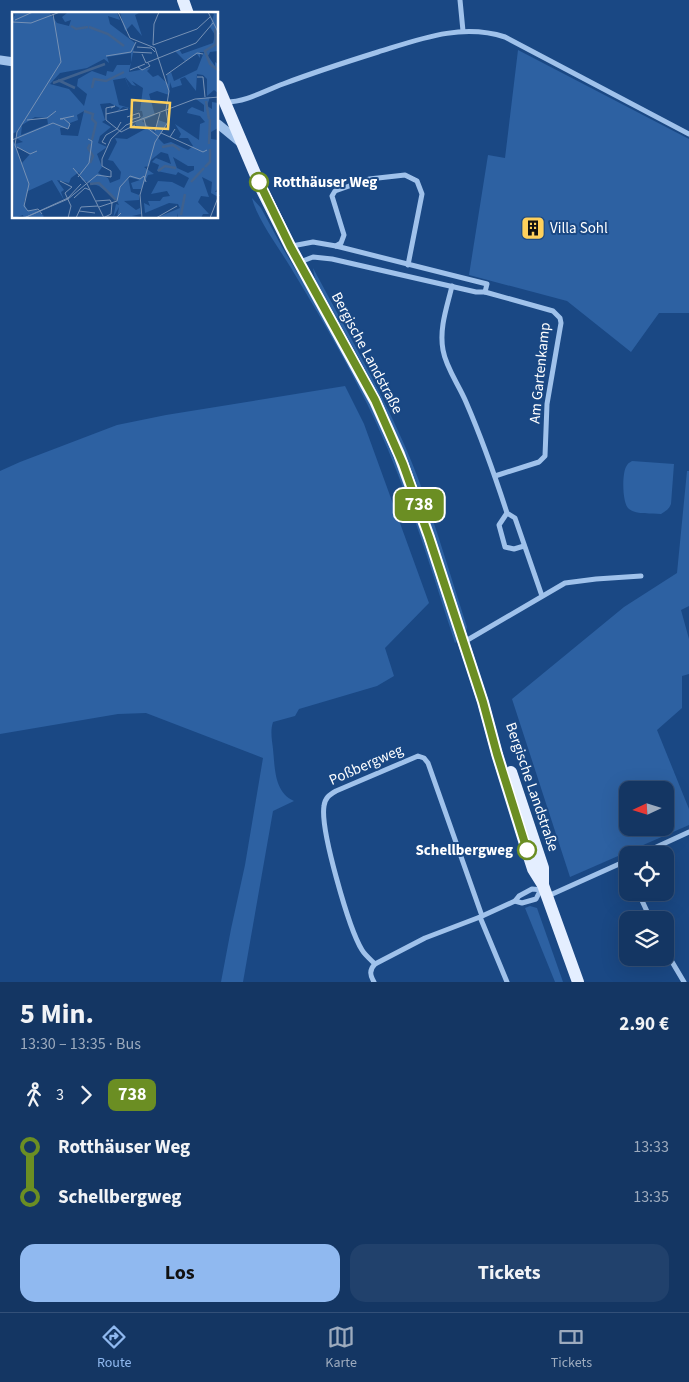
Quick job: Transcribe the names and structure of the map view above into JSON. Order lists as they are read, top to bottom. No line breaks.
{"streets":{"main road":["Bergische Landstraße"],"street":["Am Gartenkamp","Poßbergweg"]},"crossings":[["Bergische Landstraße","Am Gartenkamp"]],"places":{"other":["Rotthäuser Weg","Schellbergweg"],"building":["Villa Sohl"]},"lines":["bus line 738"],"north":"left","page":{"on_map":"738","heading":["5 Min.","13:30 – 13:35 · Bus","2.90 €"],"legs":["3","738"],"list":[{"name":"Rotthäuser Weg","value":"13:33"},{"name":"Schellbergweg","value":"13:35"}],"buttons":["Los","Tickets"],"tabs":["Route","Karte","Tickets"]}}
